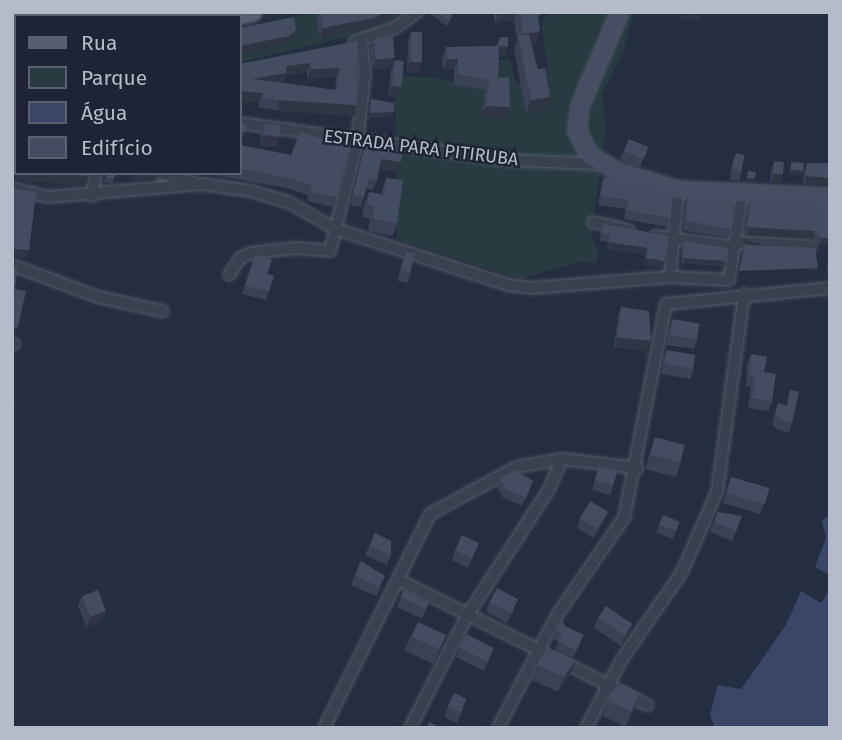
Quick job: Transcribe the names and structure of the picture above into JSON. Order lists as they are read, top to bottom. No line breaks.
{"streets":{"street":["ESTRADA PARA PITIRUBA"]},"legend":["Rua","Parque","Água","Edifício"]}
